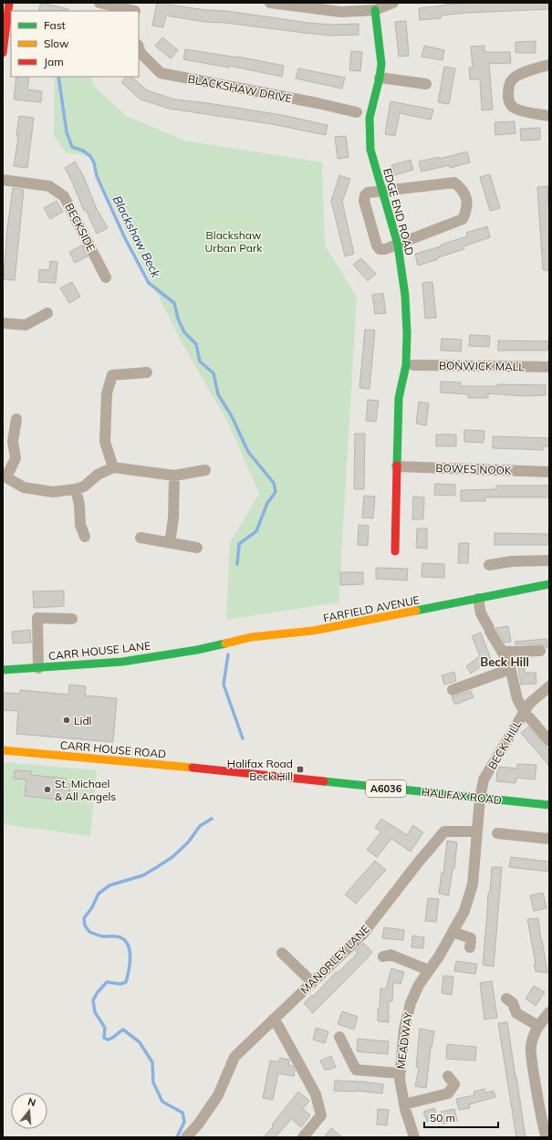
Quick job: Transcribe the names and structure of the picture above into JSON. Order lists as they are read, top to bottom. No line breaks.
{"streets":{"main road":["EDGE END ROAD","FARFIELD AVENUE","CARR HOUSE LANE","CARR HOUSE ROAD","A6036","HALIFAX ROAD"],"street":["BLACKSHAW DRIVE","BECKSIDE","BONWICK MALL","BOWES NOOK","BECK HILL","MANORLEY LANE","MEADWAY"]},"crossings":[["EDGE END ROAD","BOWES NOOK"],["FARFIELD AVENUE","CARR HOUSE LANE"],["FARFIELD AVENUE","BECK HILL"],["BECK HILL","HALIFAX ROAD"],["BECK HILL","MEADWAY"],["CARR HOUSE ROAD","HALIFAX ROAD"],["HALIFAX ROAD","MEADWAY"],["MANORLEY LANE","MEADWAY"]],"districts":["Beck Hill"],"water":["Blackshaw Beck"],"parks":["Blackshaw Urban Park"],"places":{"other":["Lidl","St. Michael & All Angels"],"transit":["Halifax Road Beck Hill"]},"legend":["Fast","Slow","Jam"],"scale_bar":"50 m","north":"top"}
